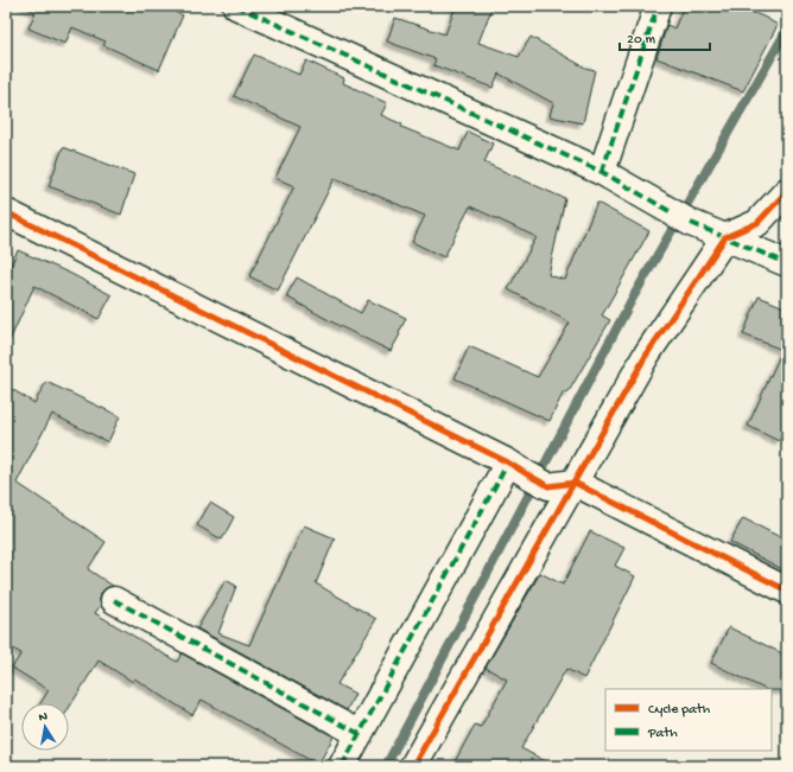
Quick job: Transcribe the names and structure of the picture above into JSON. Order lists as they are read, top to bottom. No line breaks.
{"legend":["Cycle path","Path"],"scale_bar":"20 m","north":"top"}
